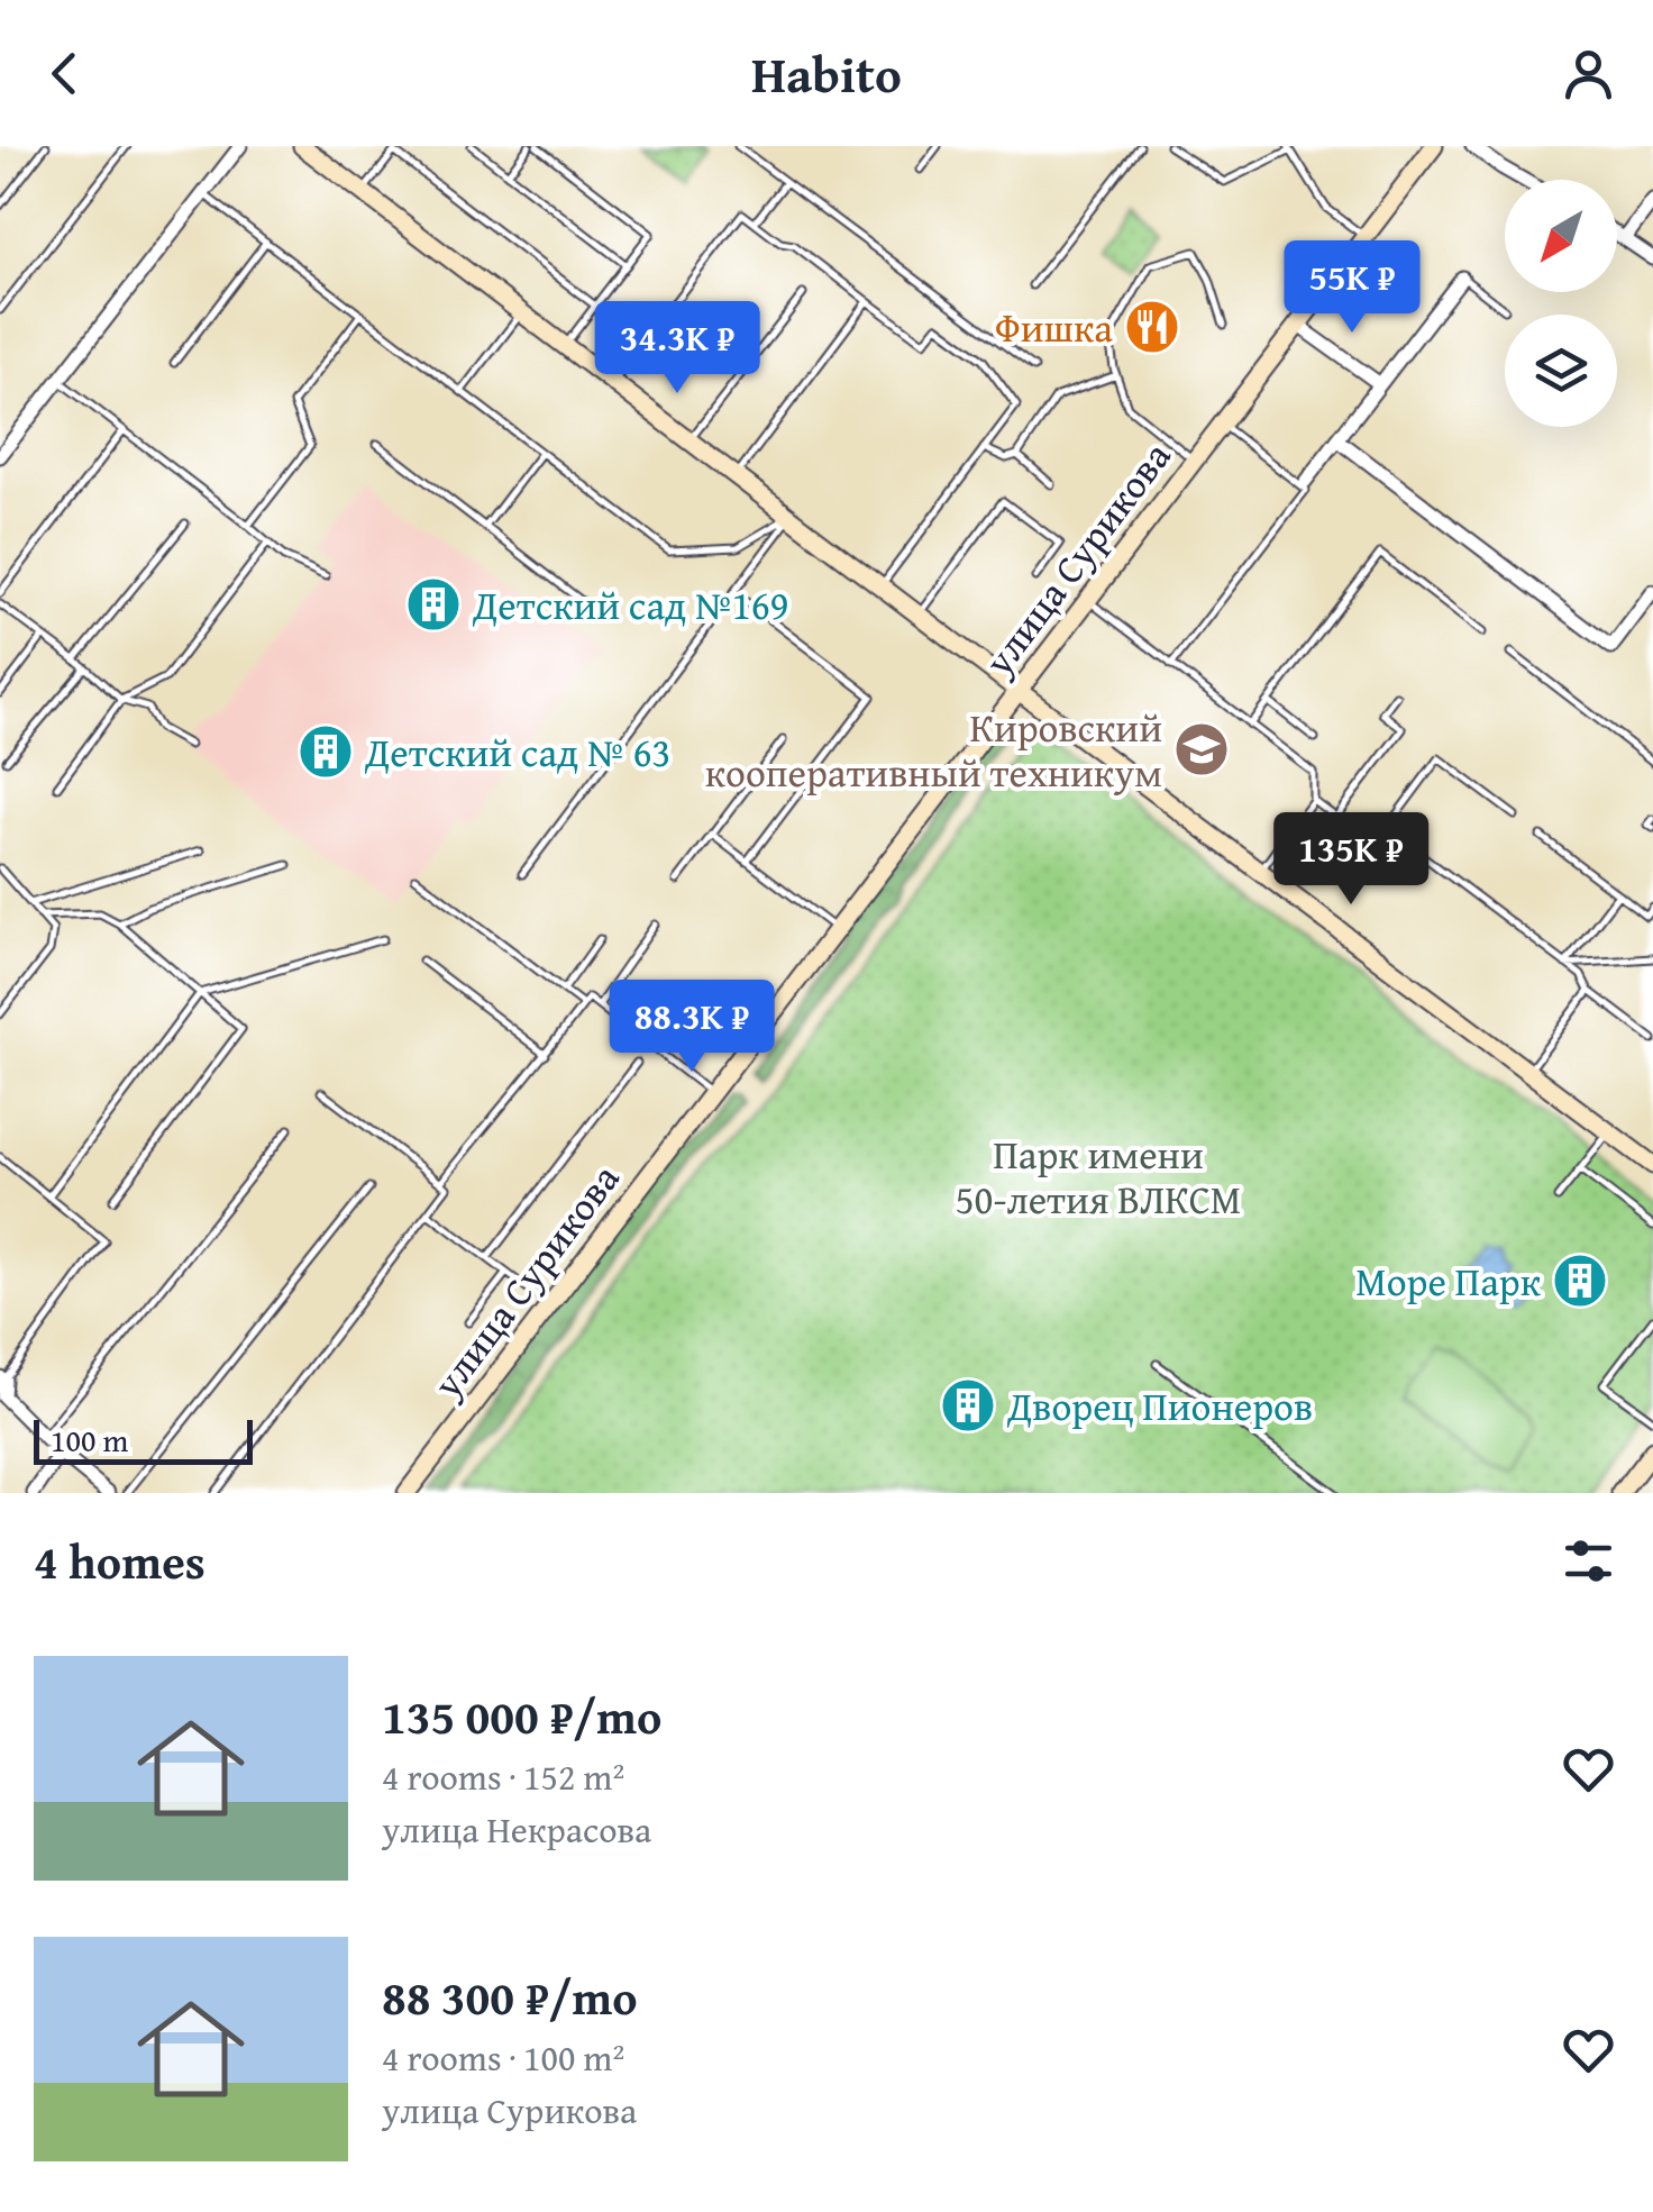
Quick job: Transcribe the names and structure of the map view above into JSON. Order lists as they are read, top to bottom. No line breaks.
{"streets":{"street":["улица Сурикова"]},"parks":["Парк имени 50-летия ВЛКСМ"],"places":{"restaurant":["Фишка"],"building":["Детский сад №169","Детский сад № 63","Море Парк","Дворец Пионеров"],"school or university":["Кировский кооперативный техникум"]},"scale_bar":"100 m","north":"bottom left","page":{"header":"Habito","price":["55K ₽","34.3K ₽","135K ₽","88.3K ₽"],"scale":"100 m","heading":"4 homes","list":[{"name":"135 000 ₽/mo","note":"4 rooms · 152 m² · улица Некрасова"},{"name":"88 300 ₽/mo","note":"4 rooms · 100 m² · улица Сурикова"}]}}
